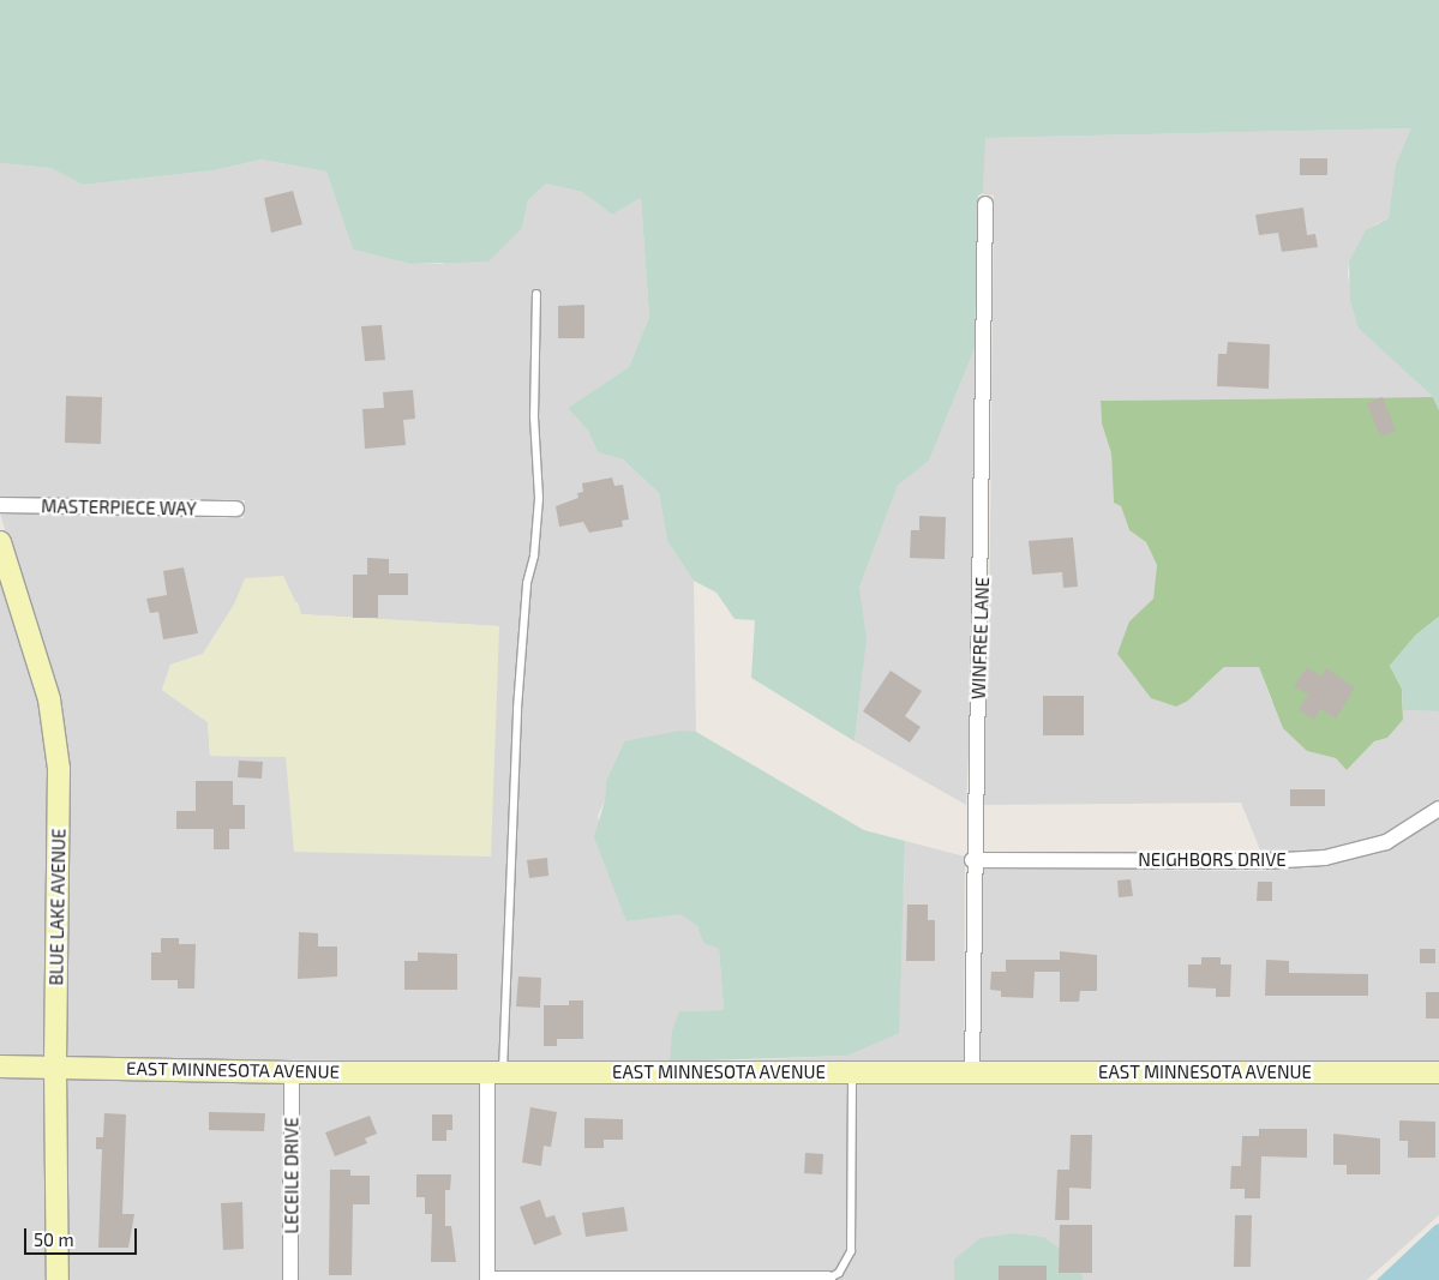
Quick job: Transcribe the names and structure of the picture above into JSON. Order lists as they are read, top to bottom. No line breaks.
{"streets":{"street":["MASTERPIECE WAY","WINFREE LANE","NEIGHBORS DRIVE","BLUE LAKE AVENUE","EAST MINNESOTA AVENUE","LECEILE DRIVE"]},"crossings":[["WINFREE LANE","NEIGHBORS DRIVE"],["WINFREE LANE","EAST MINNESOTA AVENUE"],["BLUE LAKE AVENUE","EAST MINNESOTA AVENUE"],["EAST MINNESOTA AVENUE","LECEILE DRIVE"]],"scale_bar":"50 m"}
